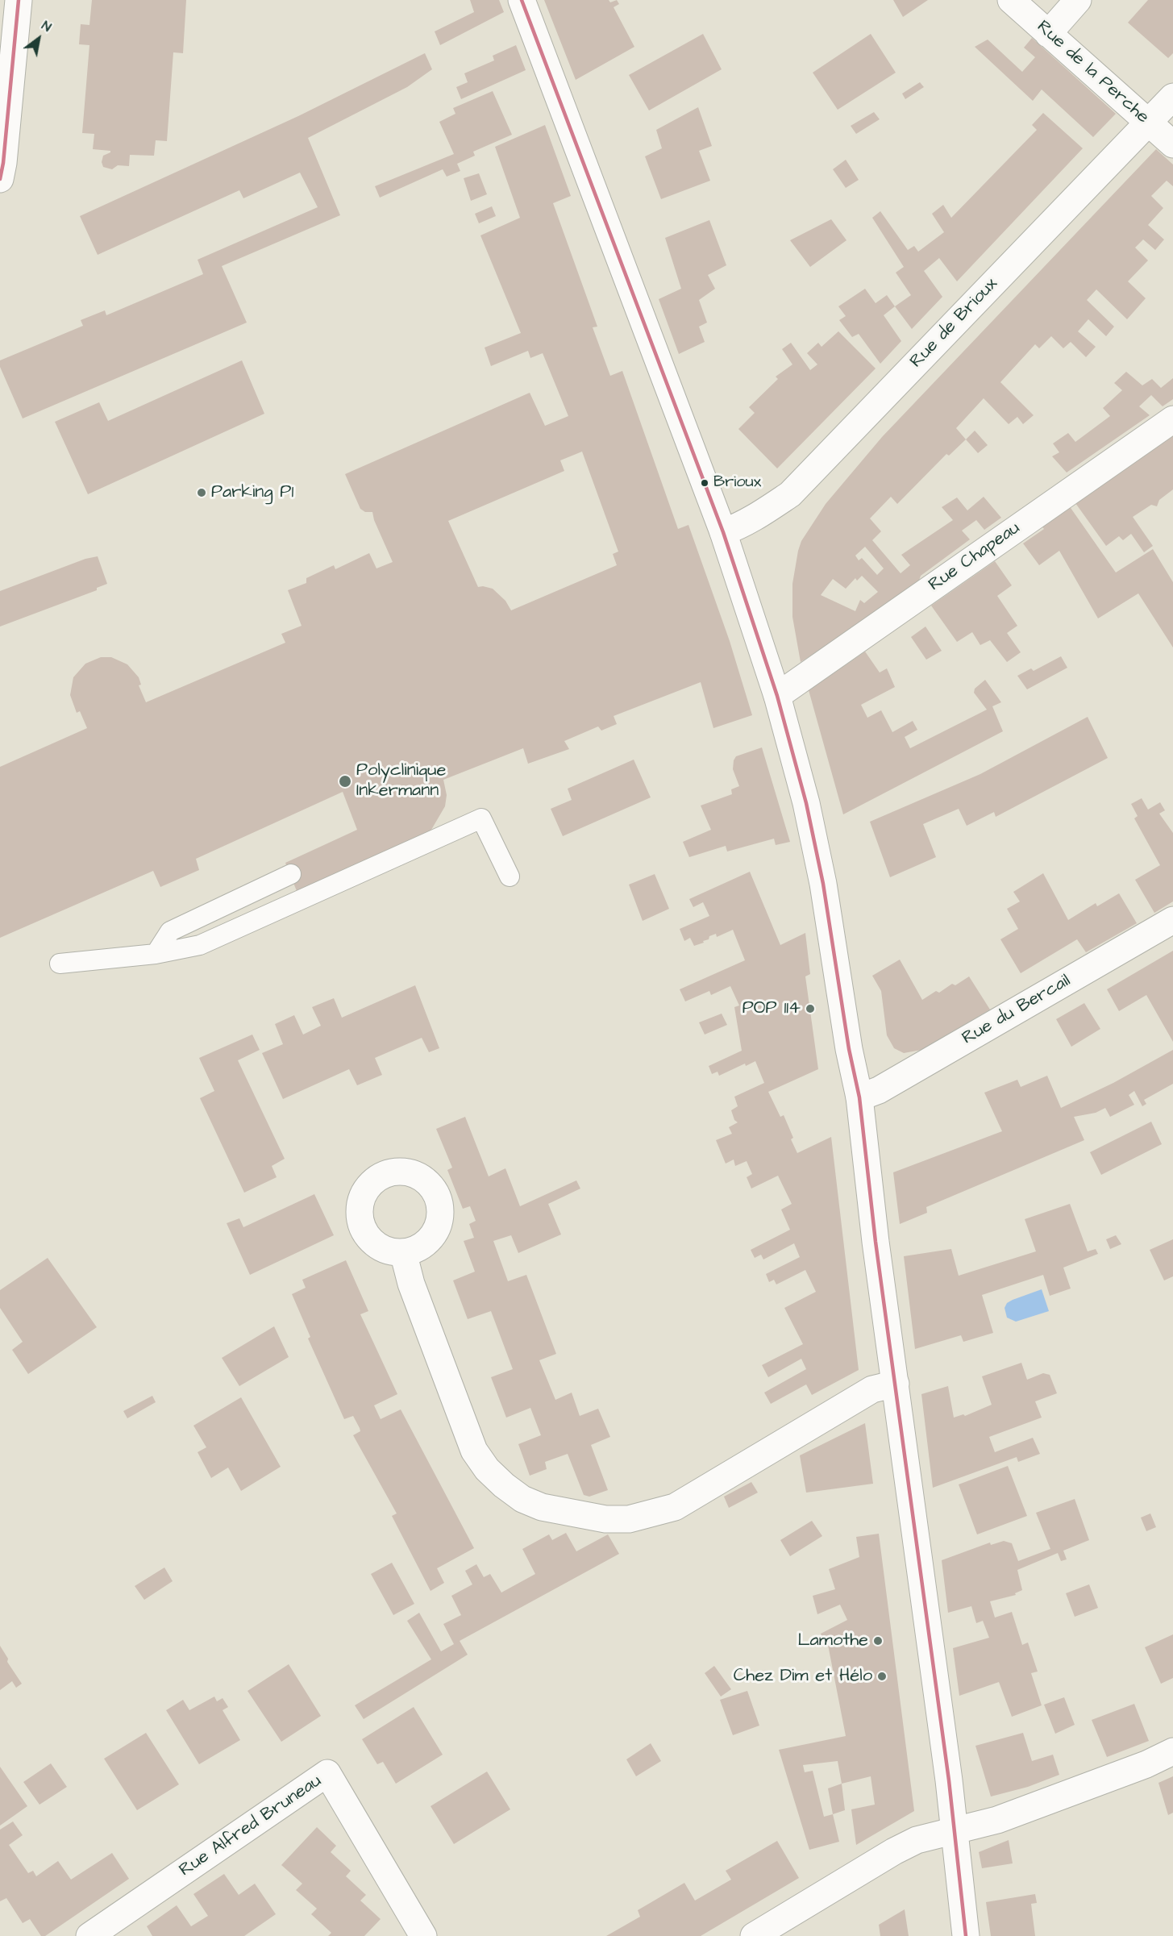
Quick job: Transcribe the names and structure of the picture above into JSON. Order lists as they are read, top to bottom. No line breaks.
{"streets":{"street":["Rue de la Perche","Rue de Brioux","Rue Chapeau","Rue du Bercail","Rue Alfred Bruneau"]},"crossings":[["Rue de la Perche","Rue de Brioux"]],"places":["Brioux","Parking P1","Polyclinique Inkermann","POP 114","Lamothe","Chez Dim et Hélo"],"north":"top right"}
